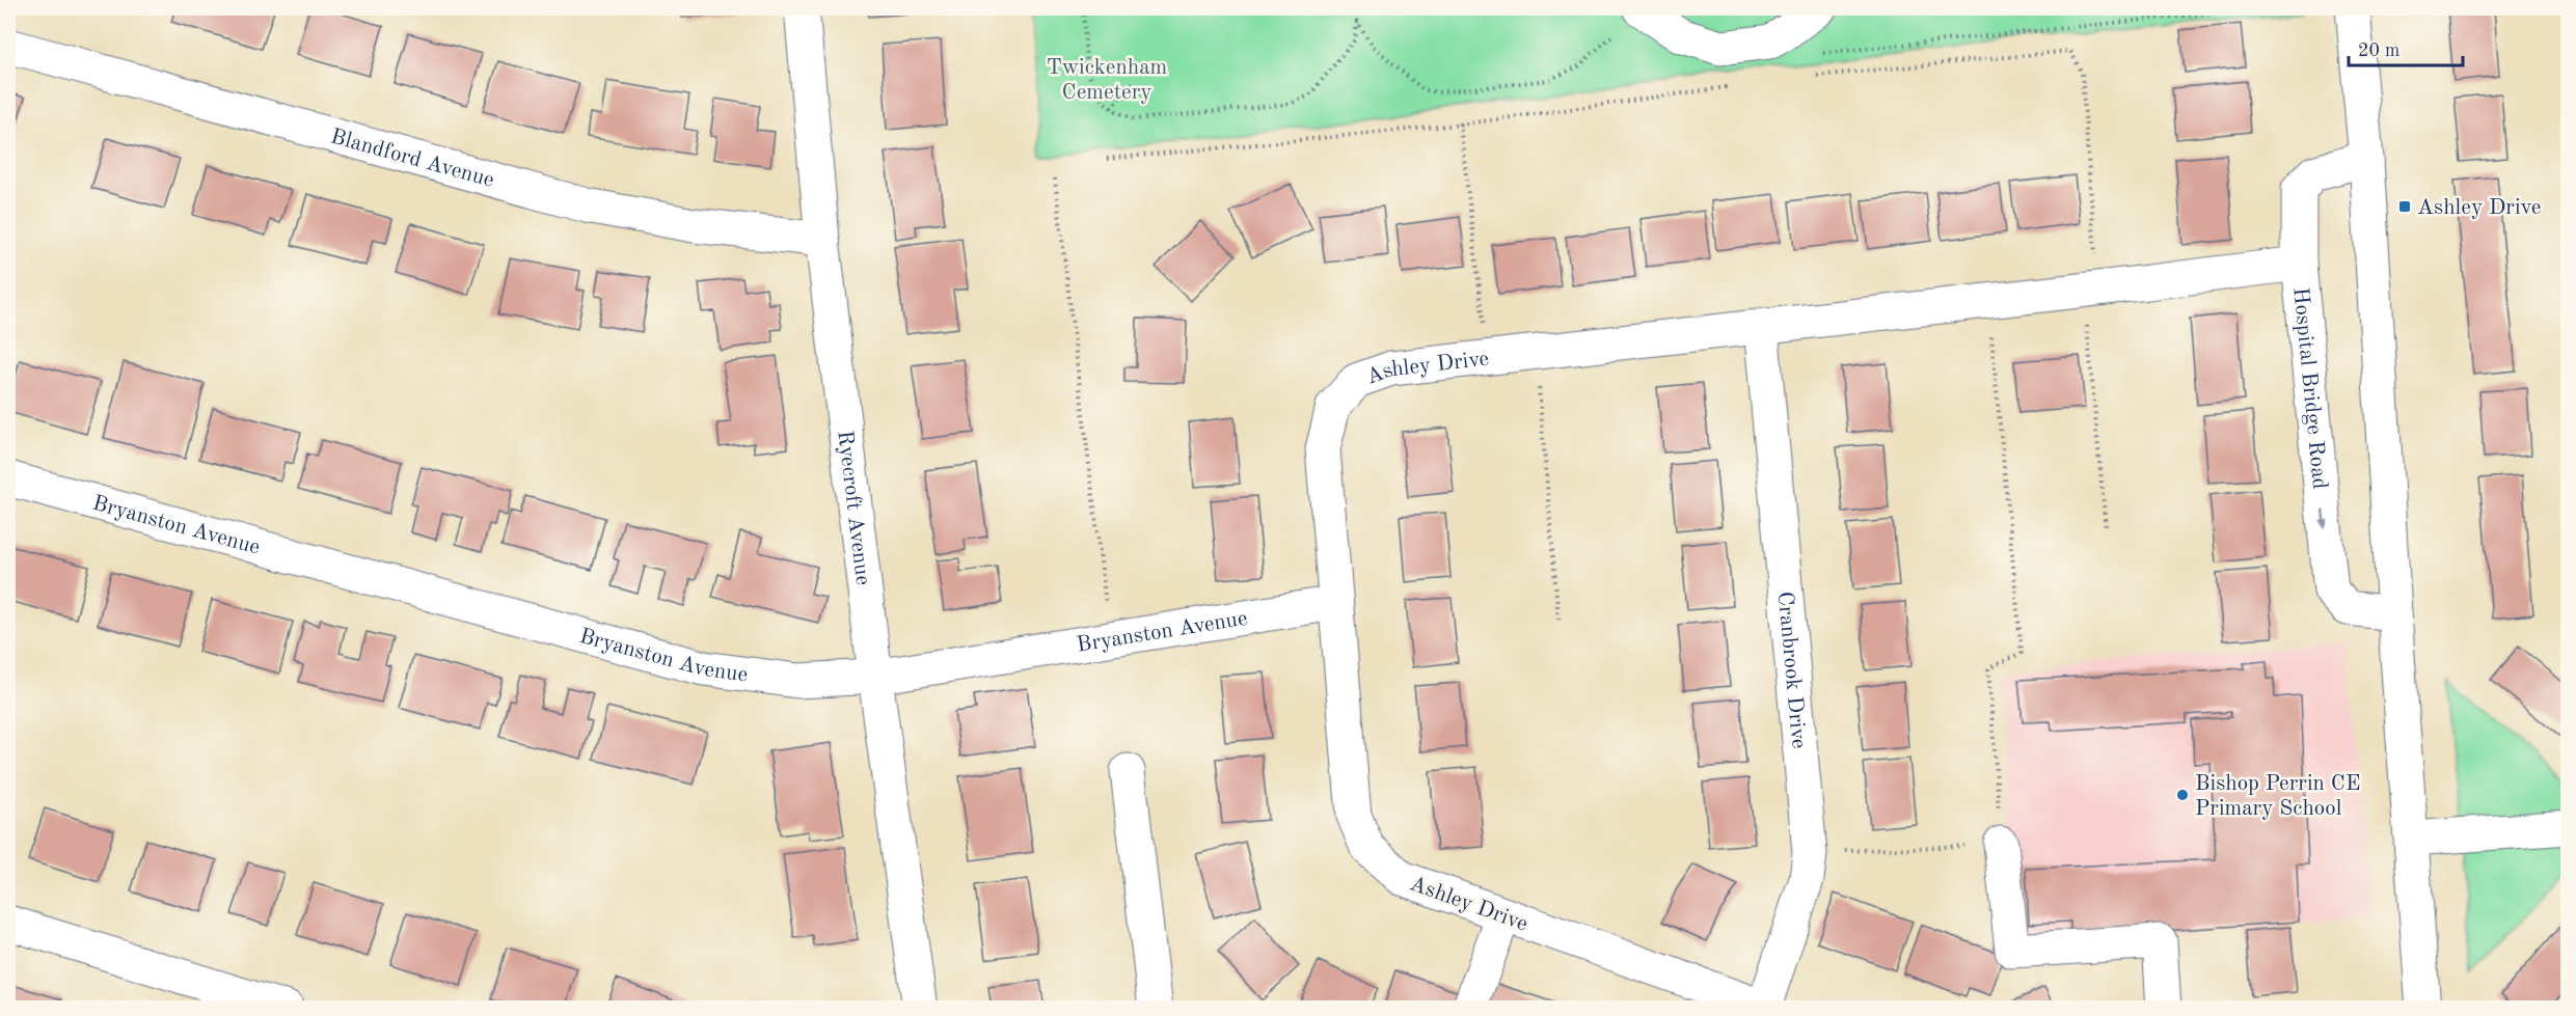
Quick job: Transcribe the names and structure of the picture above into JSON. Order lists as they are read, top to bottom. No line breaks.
{"streets":{"street":["Blandford Avenue","Ashley Drive","Hospital Bridge Road","Ryecroft Avenue","Bryanston Avenue","Cranbrook Drive"]},"crossings":[["Blandford Avenue","Ryecroft Avenue"],["Ashley Drive","Hospital Bridge Road"],["Ashley Drive","Bryanston Avenue"],["Ashley Drive","Cranbrook Drive"],["Ryecroft Avenue","Bryanston Avenue"]],"parks":["Twickenham Cemetery"],"places":{"transit":["Ashley Drive"],"other":["Bishop Perrin CE Primary School"]},"scale_bar":"20 m"}
